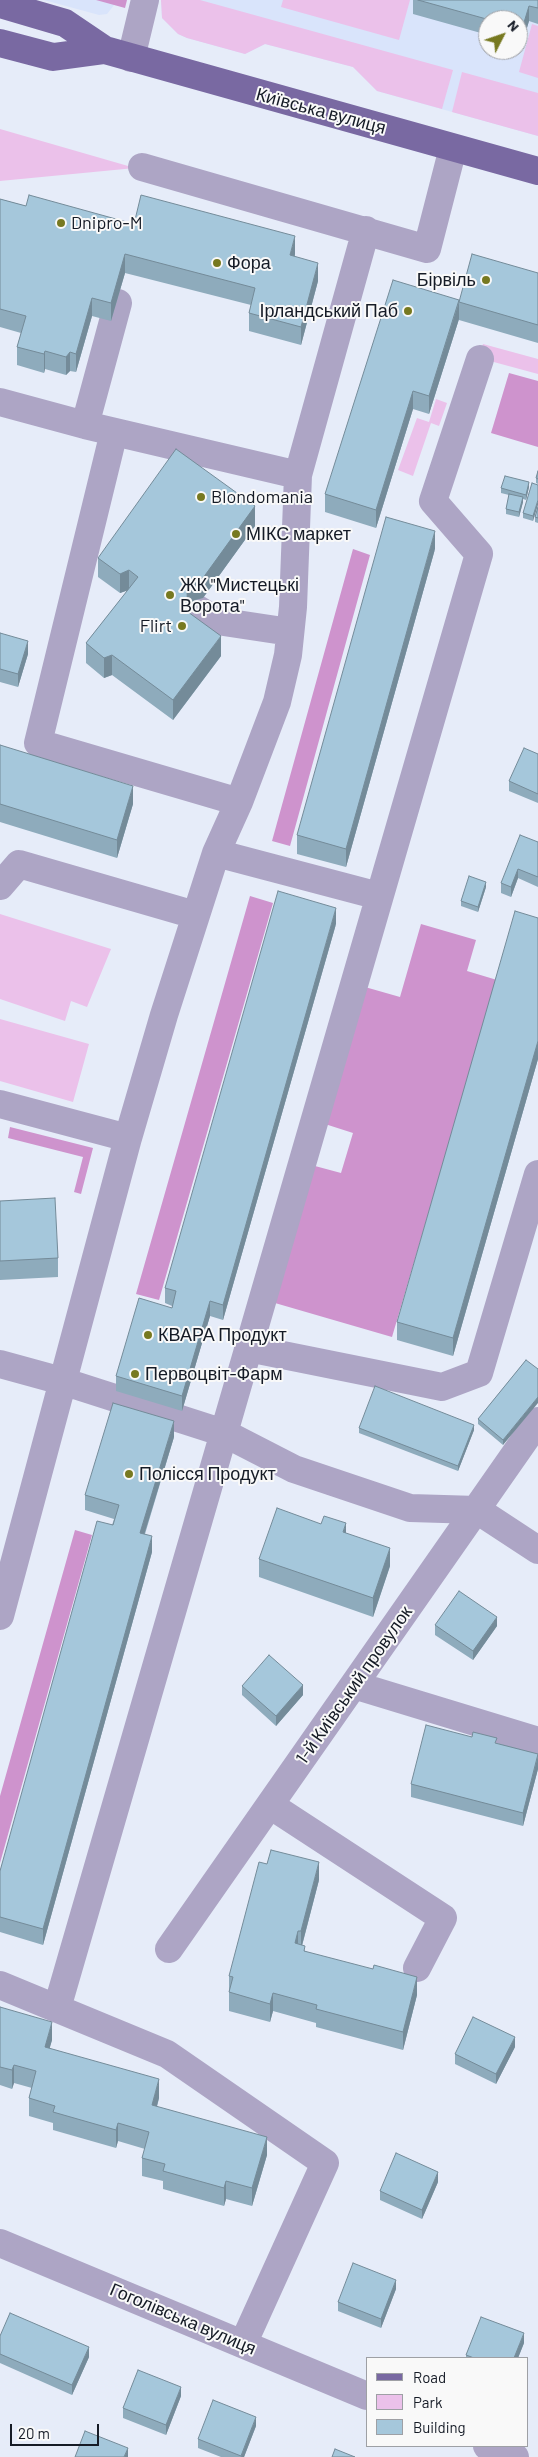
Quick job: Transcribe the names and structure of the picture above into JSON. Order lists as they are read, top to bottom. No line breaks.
{"streets":{"main road":["Київська вулиця"],"street":["1-й Київський провулок","Гоголівська вулиця"]},"places":["Dnipro-M","Фора","Бірвіль","Ірландський Паб","Blondomania","МІКС маркет","ЖК \"Мистецькі Ворота\"","Flirt","КВАРА Продукт","Первоцвіт-Фарм","Полісся Продукт"],"legend":["Road","Park","Building"],"scale_bar":"20 m","north":"top right"}
